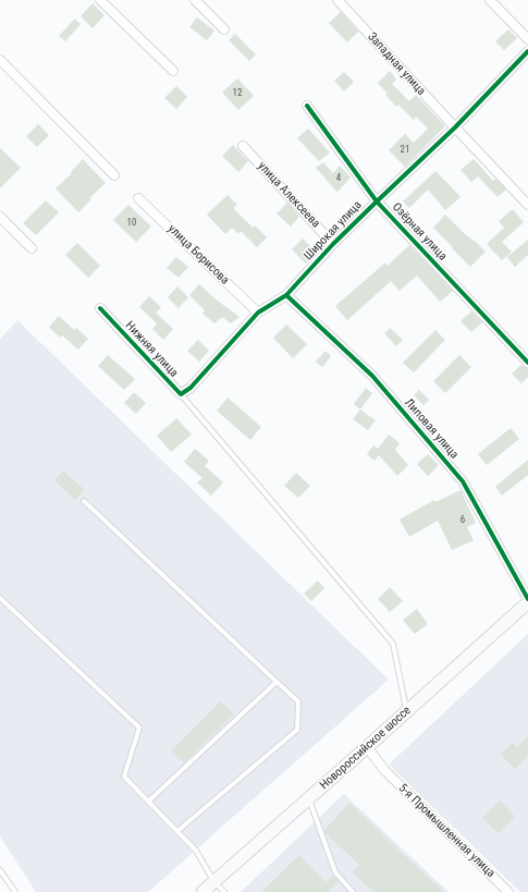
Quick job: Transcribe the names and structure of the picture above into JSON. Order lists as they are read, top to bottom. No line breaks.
{"streets":{"main road":["Новороссийское шоссе"],"street":["Западная улица","улица Алексеева","Широкая улица","Озёрная улица","улица Борисова","Нижняя улица","Липовая улица","5-я Промышленная улица"]},"crossings":[["Западная улица","Широкая улица"],["улица Алексеева","Широкая улица"],["Широкая улица","Озёрная улица"],["Широкая улица","улица Борисова"],["Широкая улица","Нижняя улица"],["Широкая улица","Липовая улица"],["Липовая улица","Новороссийское шоссе"],["Новороссийское шоссе","5-я Промышленная улица"]],"house_numbers":["12","21","4","10","6"]}
